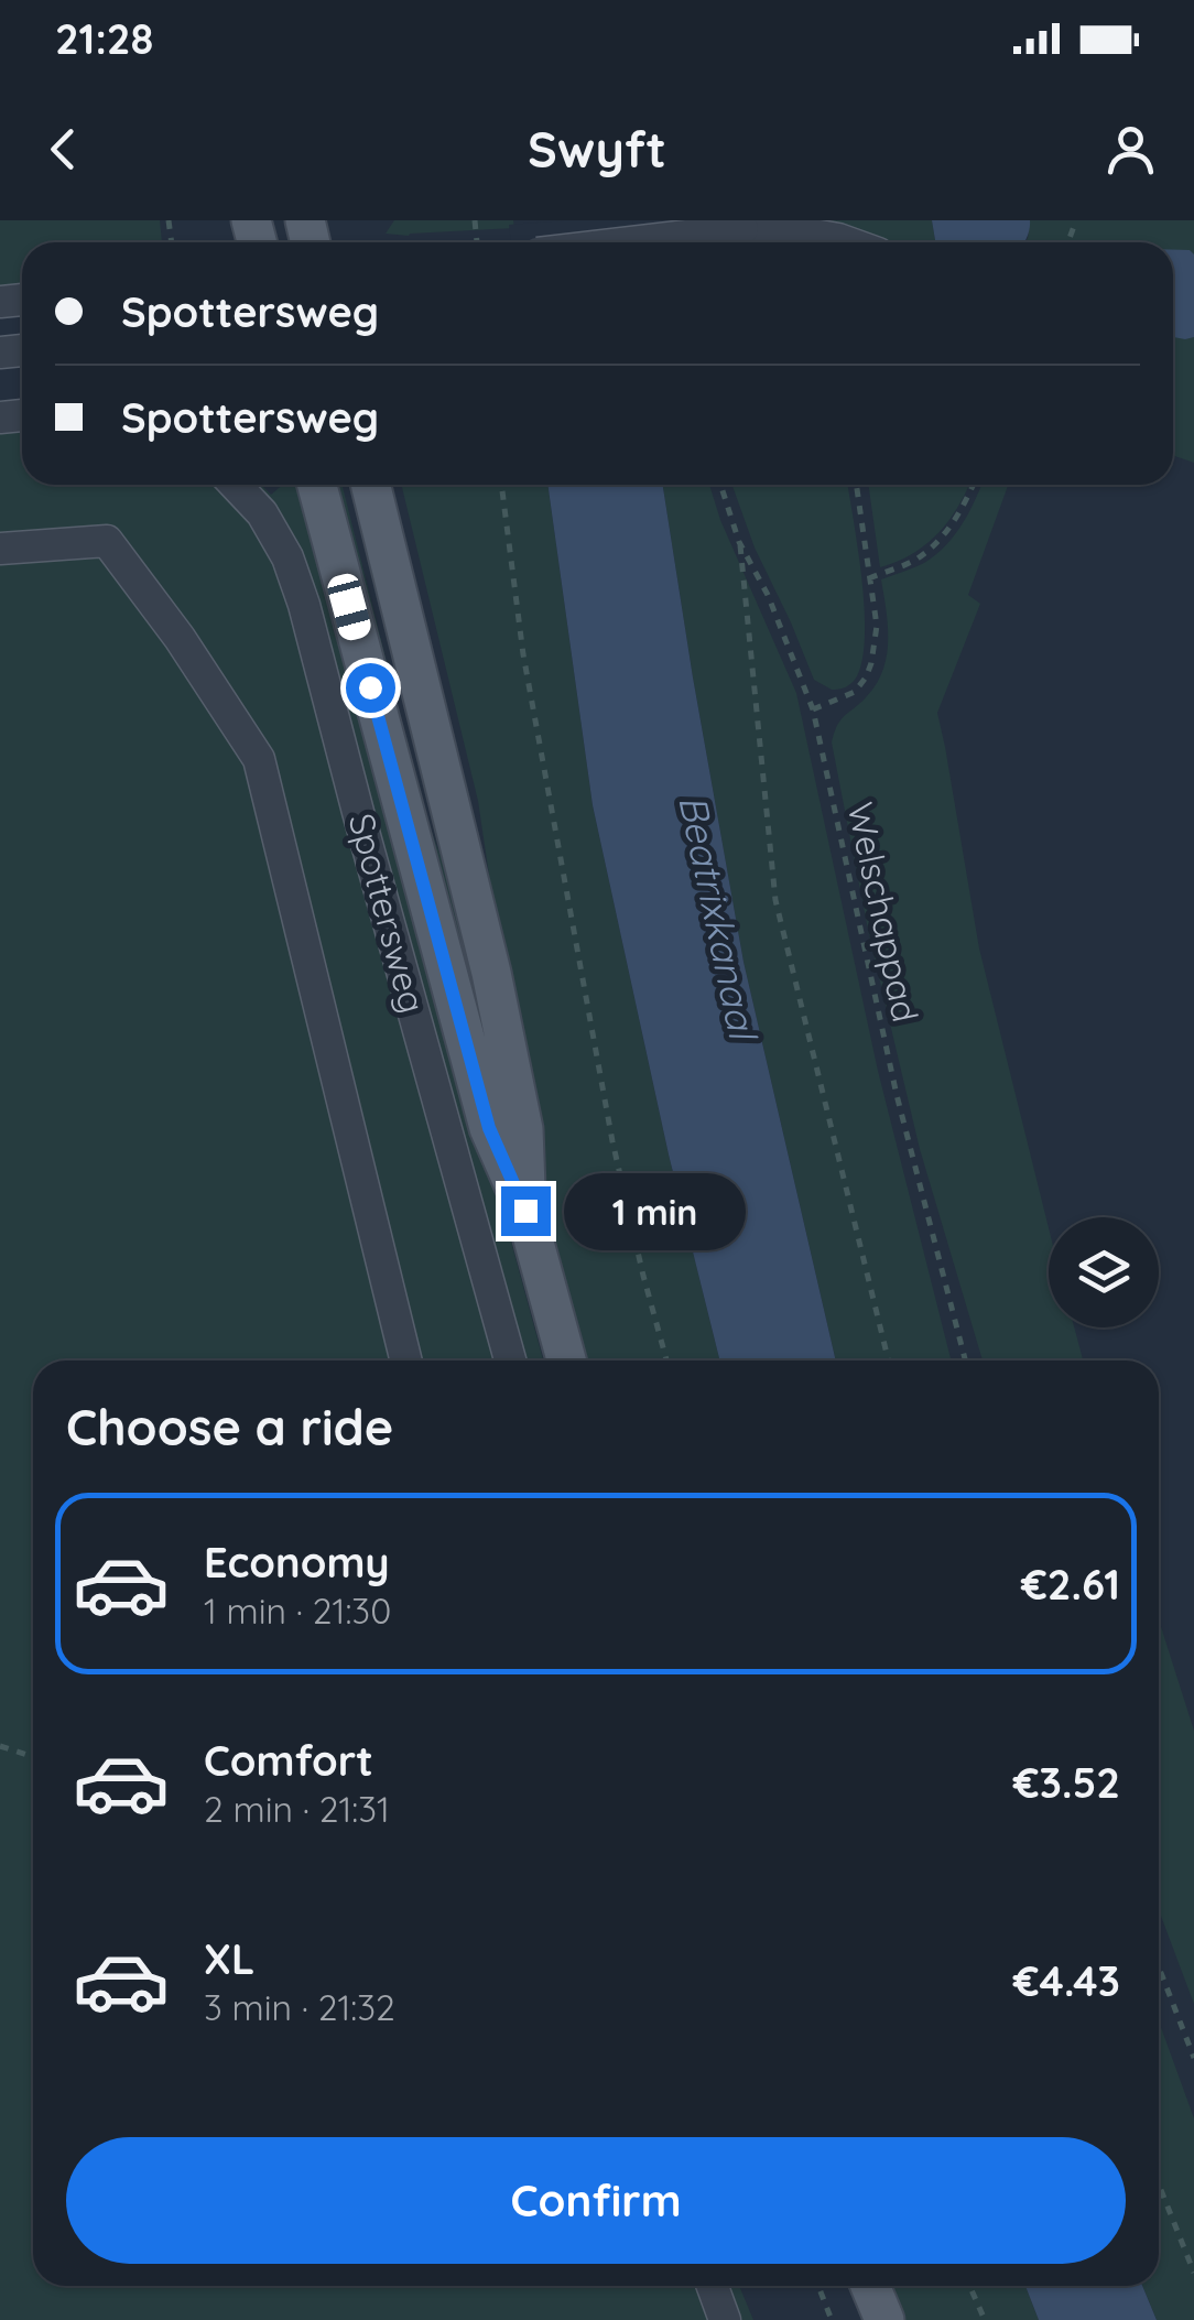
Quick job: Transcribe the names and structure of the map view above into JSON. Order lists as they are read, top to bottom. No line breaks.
{"streets":{"main road":["Spottersweg"],"path":["Welschappad"]},"water":["Beatrixkanaal"],"page":{"status":"21:28","header":"Swyft","banner":["Spottersweg","Spottersweg"],"bubble":"1 min","heading":"Choose a ride","list":[{"name":"Economy","note":"1 min · 21:30","value":"€2.61"},{"name":"Comfort","note":"2 min · 21:31","value":"€3.52"},{"name":"XL","note":"3 min · 21:32","value":"€4.43"}],"buttons":"Confirm"}}
